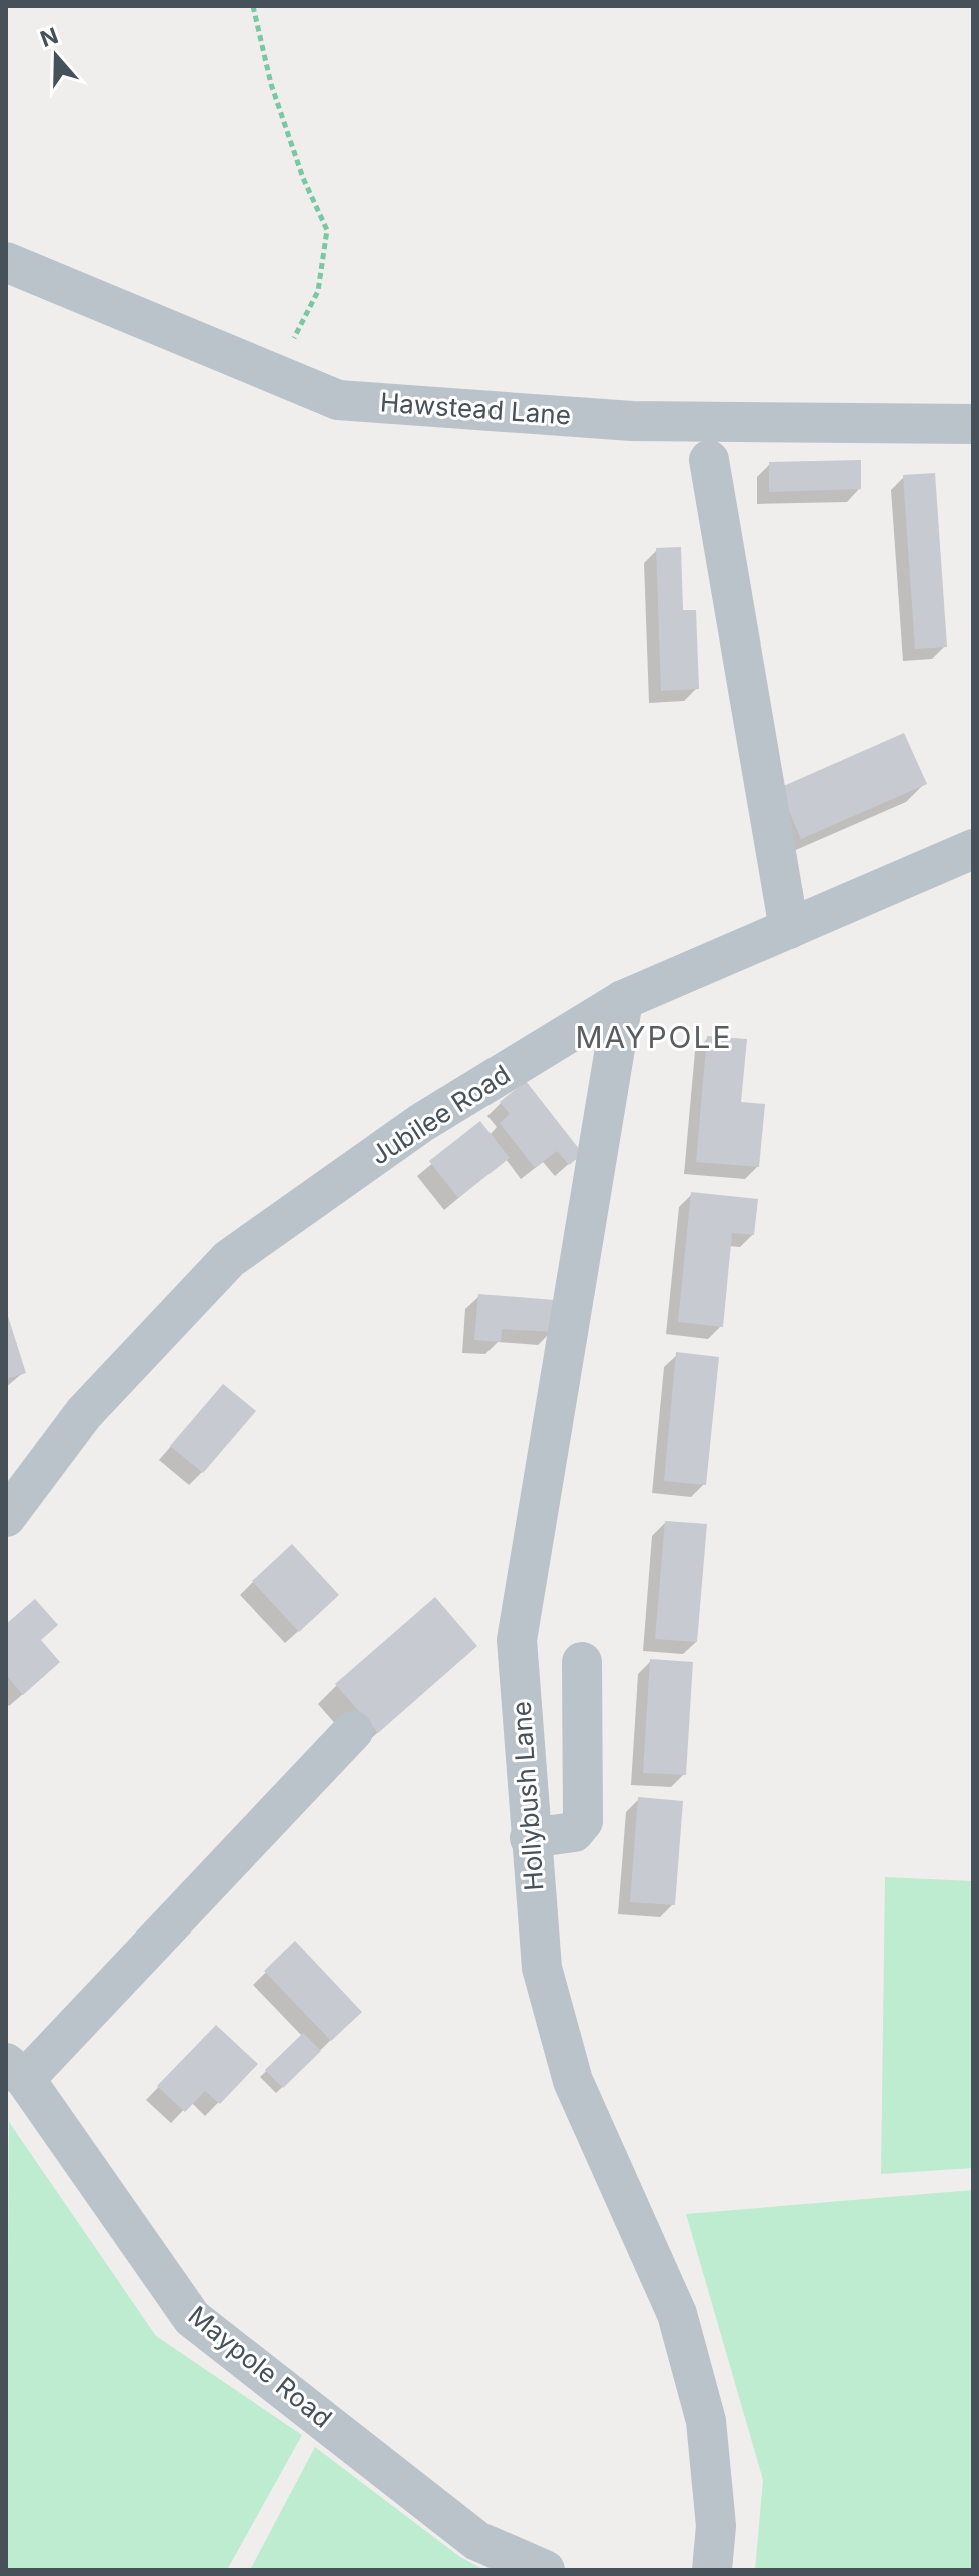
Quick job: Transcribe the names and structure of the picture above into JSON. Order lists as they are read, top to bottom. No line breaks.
{"streets":{"street":["Hawstead Lane","Jubilee Road","Hollybush Lane","Maypole Road"]},"crossings":[["Jubilee Road","Hollybush Lane"]],"districts":["MAYPOLE"],"north":"top"}
